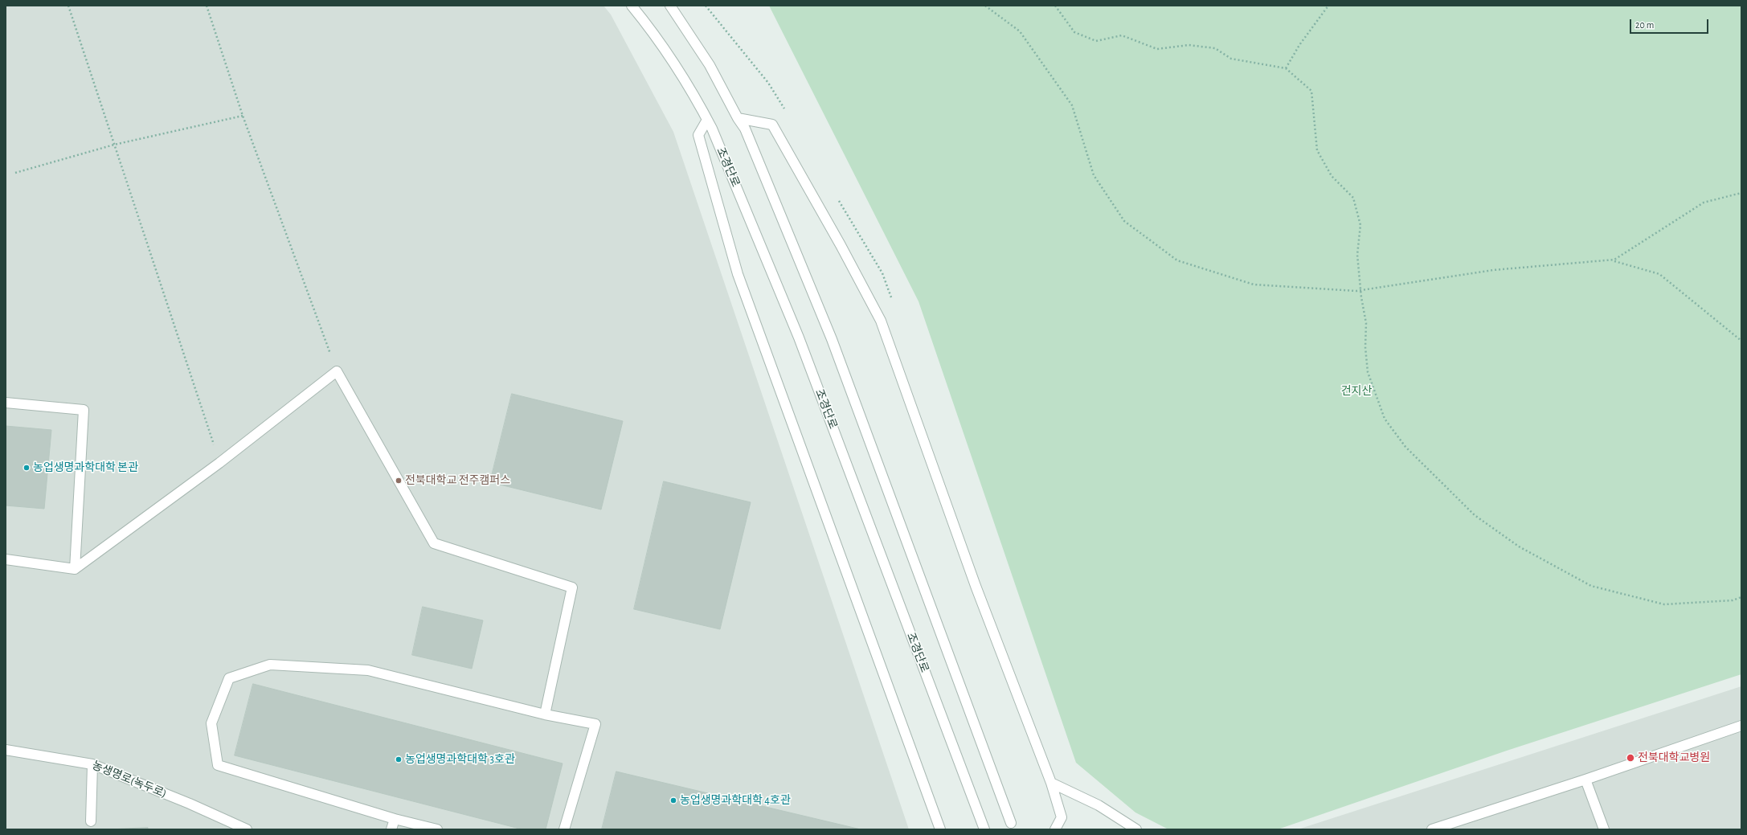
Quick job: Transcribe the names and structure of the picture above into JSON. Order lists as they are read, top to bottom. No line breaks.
{"streets":{"street":["조경단로","농생명로(녹두로)"]},"parks":["건지산"],"places":["농업생명과학대학 본관","전북대학교 전주캠퍼스","전북대학교병원","농업생명과학대학 3호관","농업생명과학대학 4호관"],"scale_bar":"20 m"}
